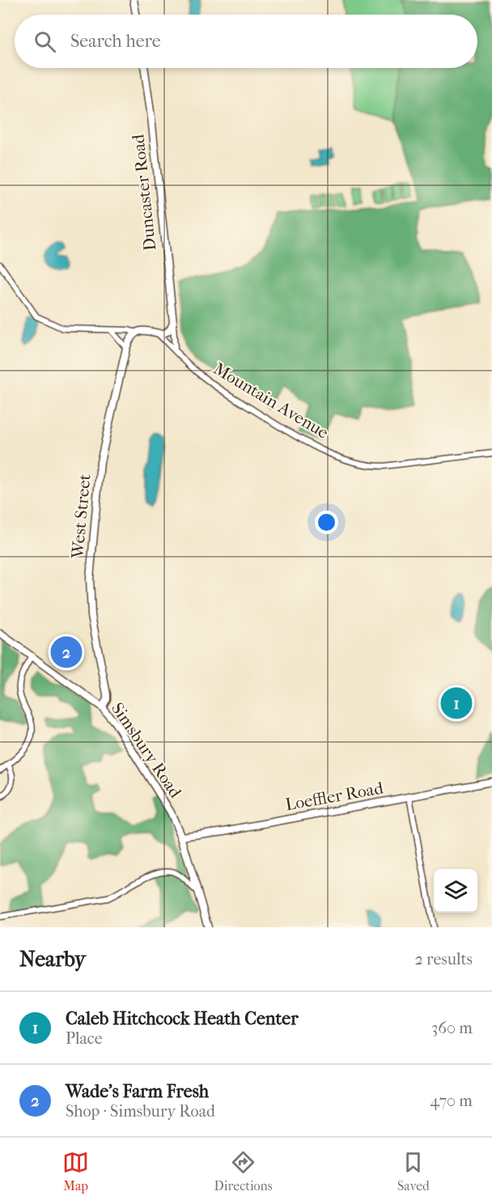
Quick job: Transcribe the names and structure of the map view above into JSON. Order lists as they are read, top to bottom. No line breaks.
{"streets":{"street":["Duncaster Road","Mountain Avenue","West Street","Simsbury Road","Loeffler Road"]},"crossings":[["Duncaster Road","Mountain Avenue"],["West Street","Simsbury Road"],["Simsbury Road","Loeffler Road"]],"page":{"search":"Search here","pins":["2","1"],"heading":["Nearby","2 results"],"list":[{"mark":"1","name":"Caleb Hitchcock Heath Center","note":"Place","value":"360 m"},{"mark":"2","name":"Wade's Farm Fresh","note":"Shop · Simsbury Road","value":"470 m"}],"nav":["Map","Directions","Saved"]}}
